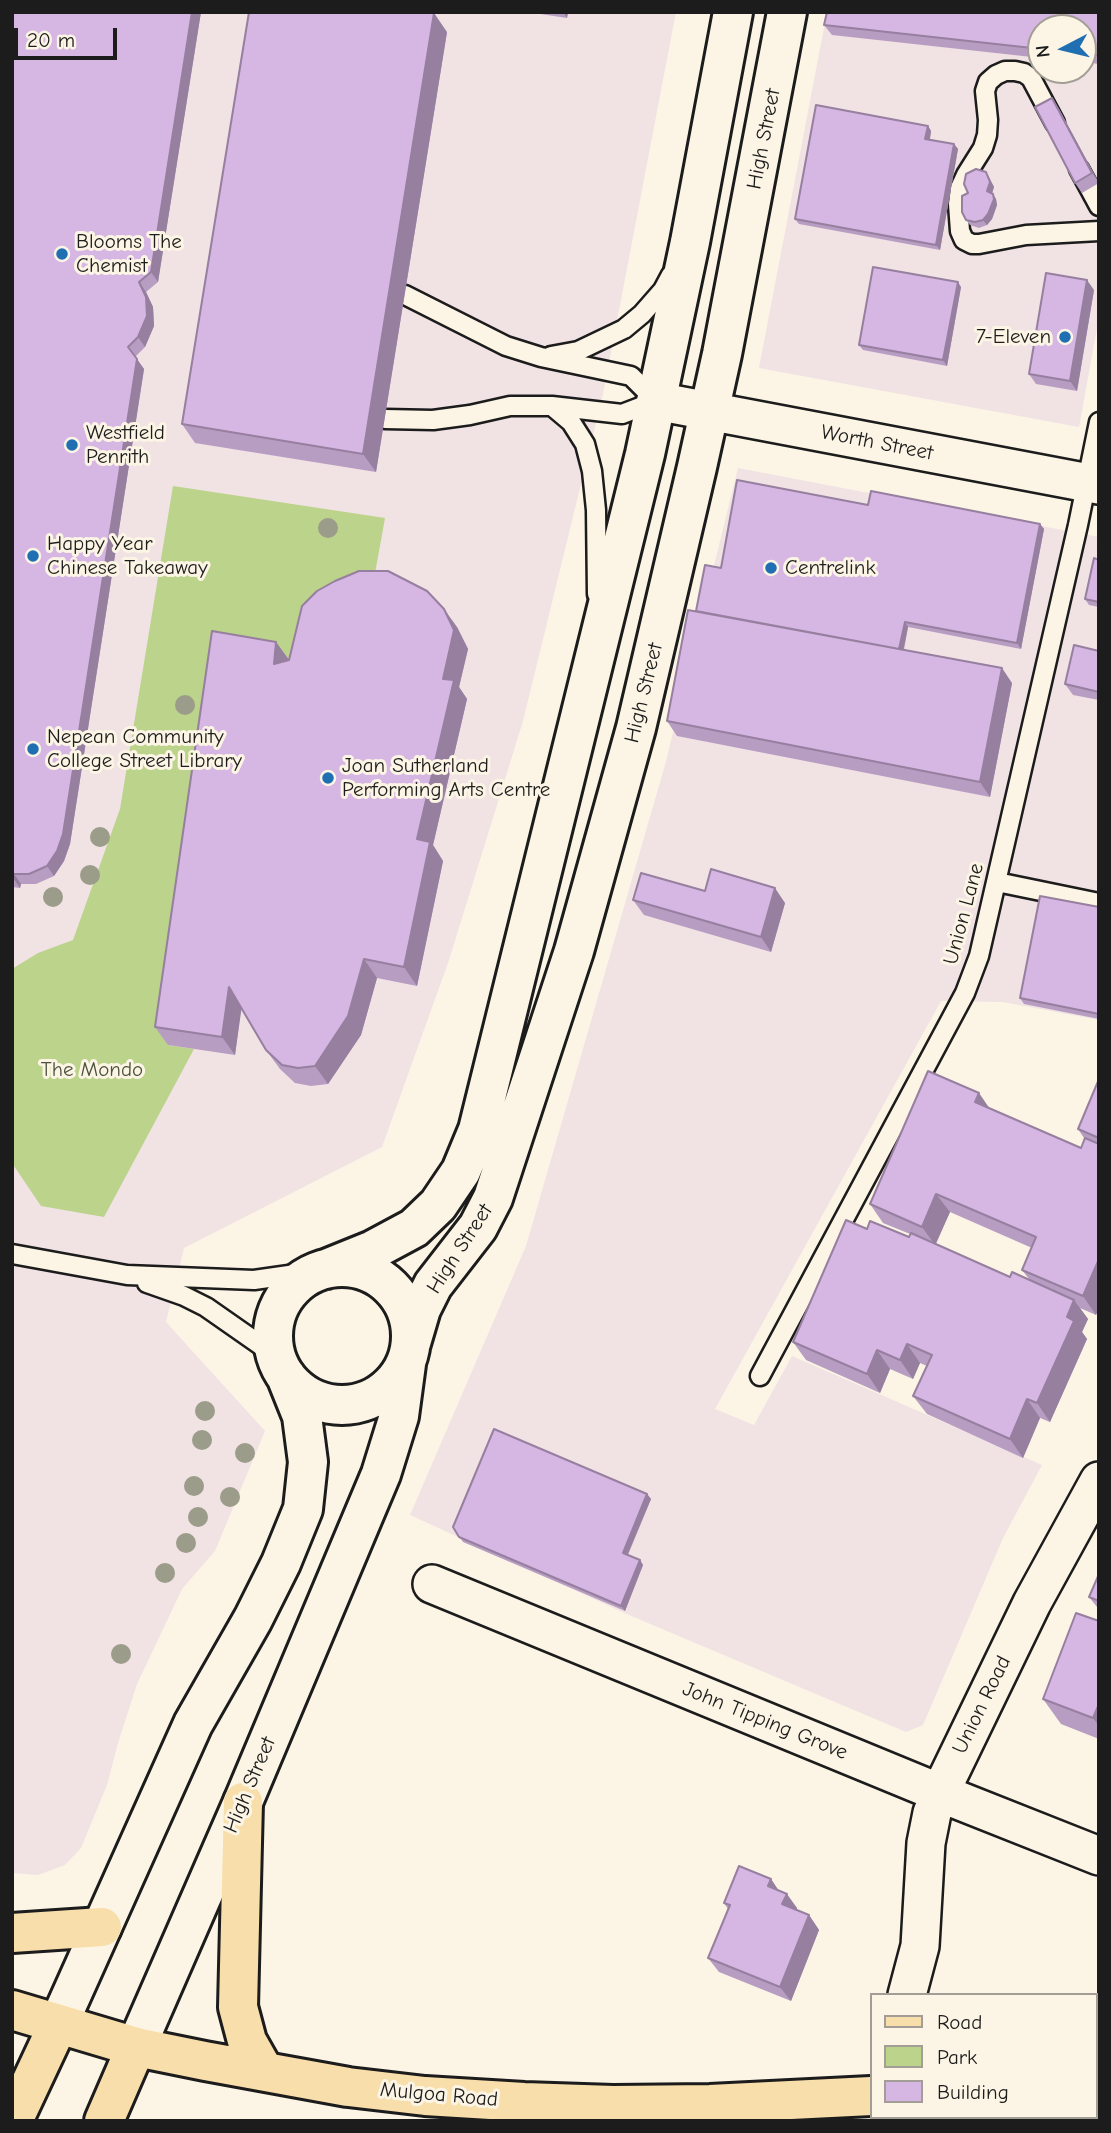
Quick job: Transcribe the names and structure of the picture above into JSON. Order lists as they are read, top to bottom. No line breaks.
{"streets":{"main road":["High Street","Mulgoa Road"],"street":["Worth Street","Union Road","John Tipping Grove"],"lane":["Union Lane"]},"crossings":[["High Street","Worth Street"],["High Street","Mulgoa Road"],["Worth Street","Union Lane"],["Union Road","John Tipping Grove"]],"parks":["The Mondo"],"places":["Blooms The Chemist","7-Eleven","Westfield Penrith","Happy Year Chinese Takeaway","Centrelink","Nepean Community College Street Library","Joan Sutherland Performing Arts Centre"],"legend":["Road","Park","Building"],"scale_bar":"20 m","north":"left"}
